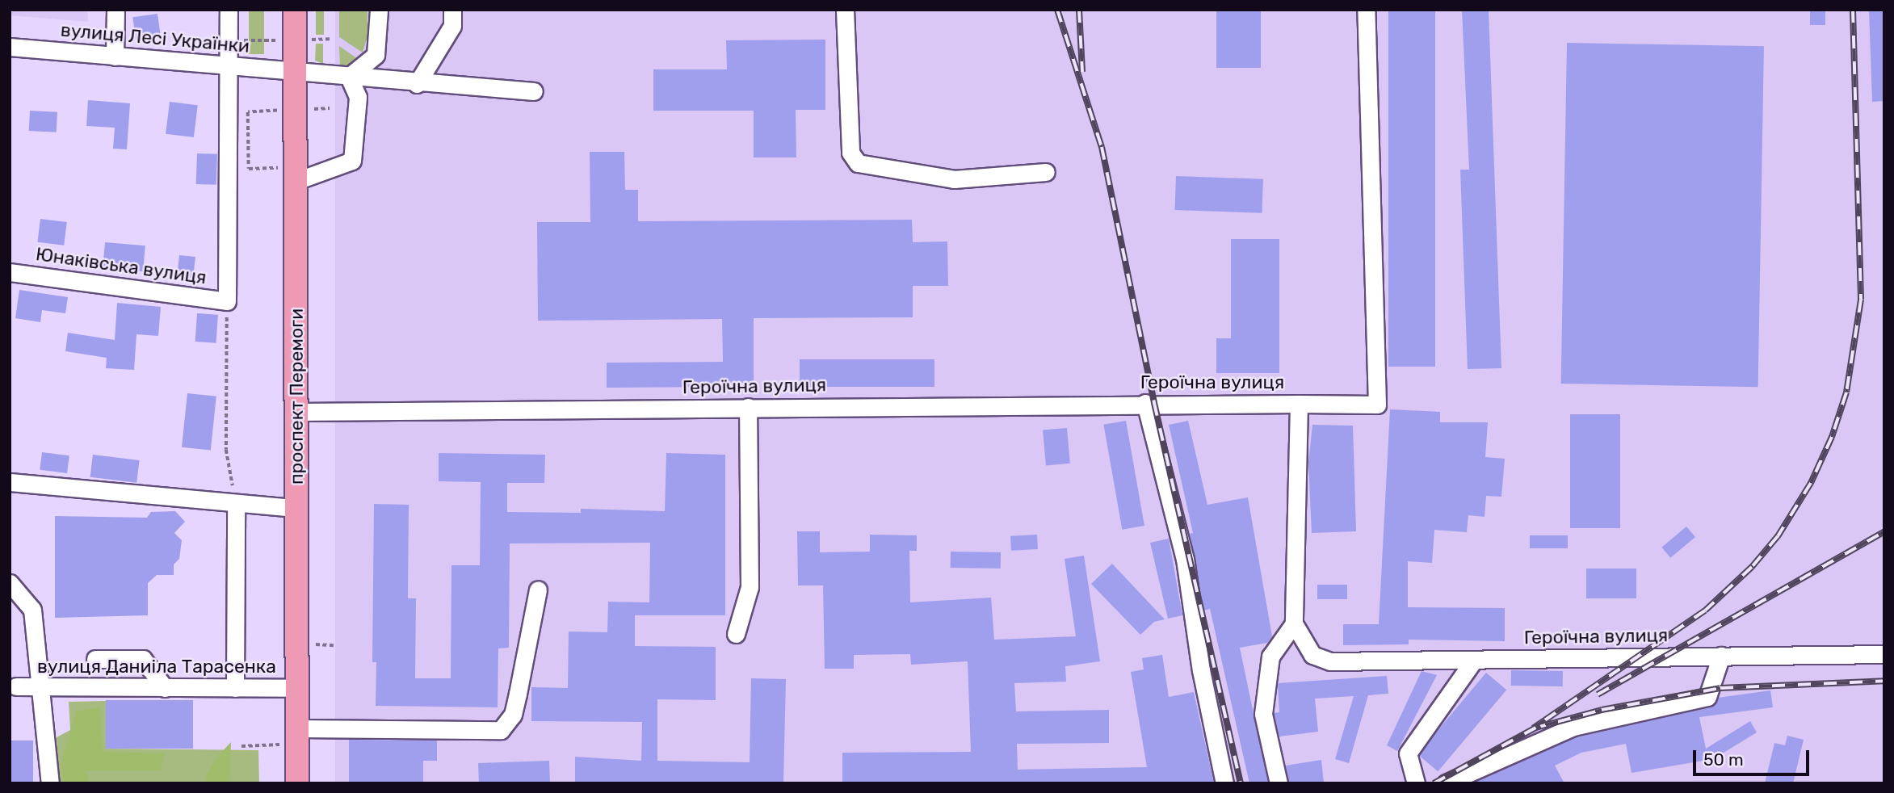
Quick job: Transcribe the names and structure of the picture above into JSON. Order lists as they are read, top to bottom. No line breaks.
{"streets":{"main road":["проспект Перемоги"],"street":["вулиця Лесі Українки","Юнаківська вулиця","Героїчна вулиця","вулиця Даниіла Тарасенка"]},"crossings":[["вулиця Лесі Українки","проспект Перемоги"],["Героїчна вулиця","проспект Перемоги"],["проспект Перемоги","вулиця Даниіла Тарасенка"]],"scale_bar":"50 m"}
